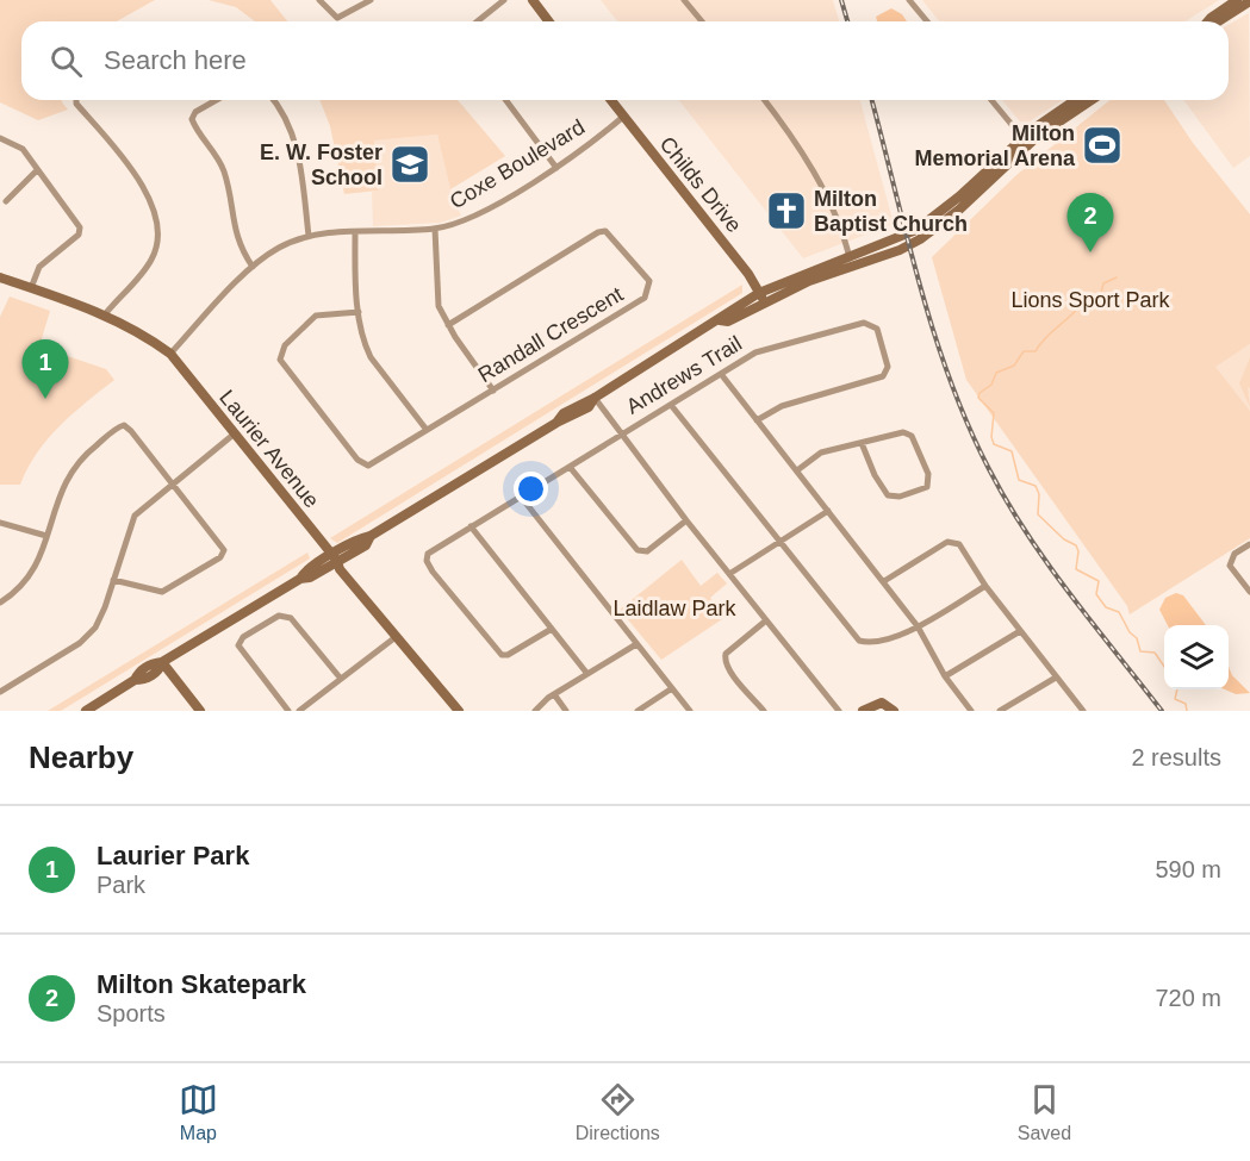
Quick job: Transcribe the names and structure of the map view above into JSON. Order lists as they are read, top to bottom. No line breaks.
{"streets":{"main road":["Childs Drive","Laurier Avenue"],"street":["Coxe Boulevard","Randall Crescent","Andrews Trail"]},"crossings":[["Coxe Boulevard","Childs Drive"],["Coxe Boulevard","Laurier Avenue"]],"parks":["Lions Sport Park","Laidlaw Park"],"places":{"sports":["Milton Memorial Arena"],"school or university":["E. W. Foster School"],"church":["Milton Baptist Church"]},"page":{"search":"Search here","pins":["2","1"],"heading":["Nearby","2 results"],"list":[{"mark":"1","name":"Laurier Park","note":"Park","value":"590 m"},{"mark":"2","name":"Milton Skatepark","note":"Sports","value":"720 m"}],"nav":["Map","Directions","Saved"]}}
